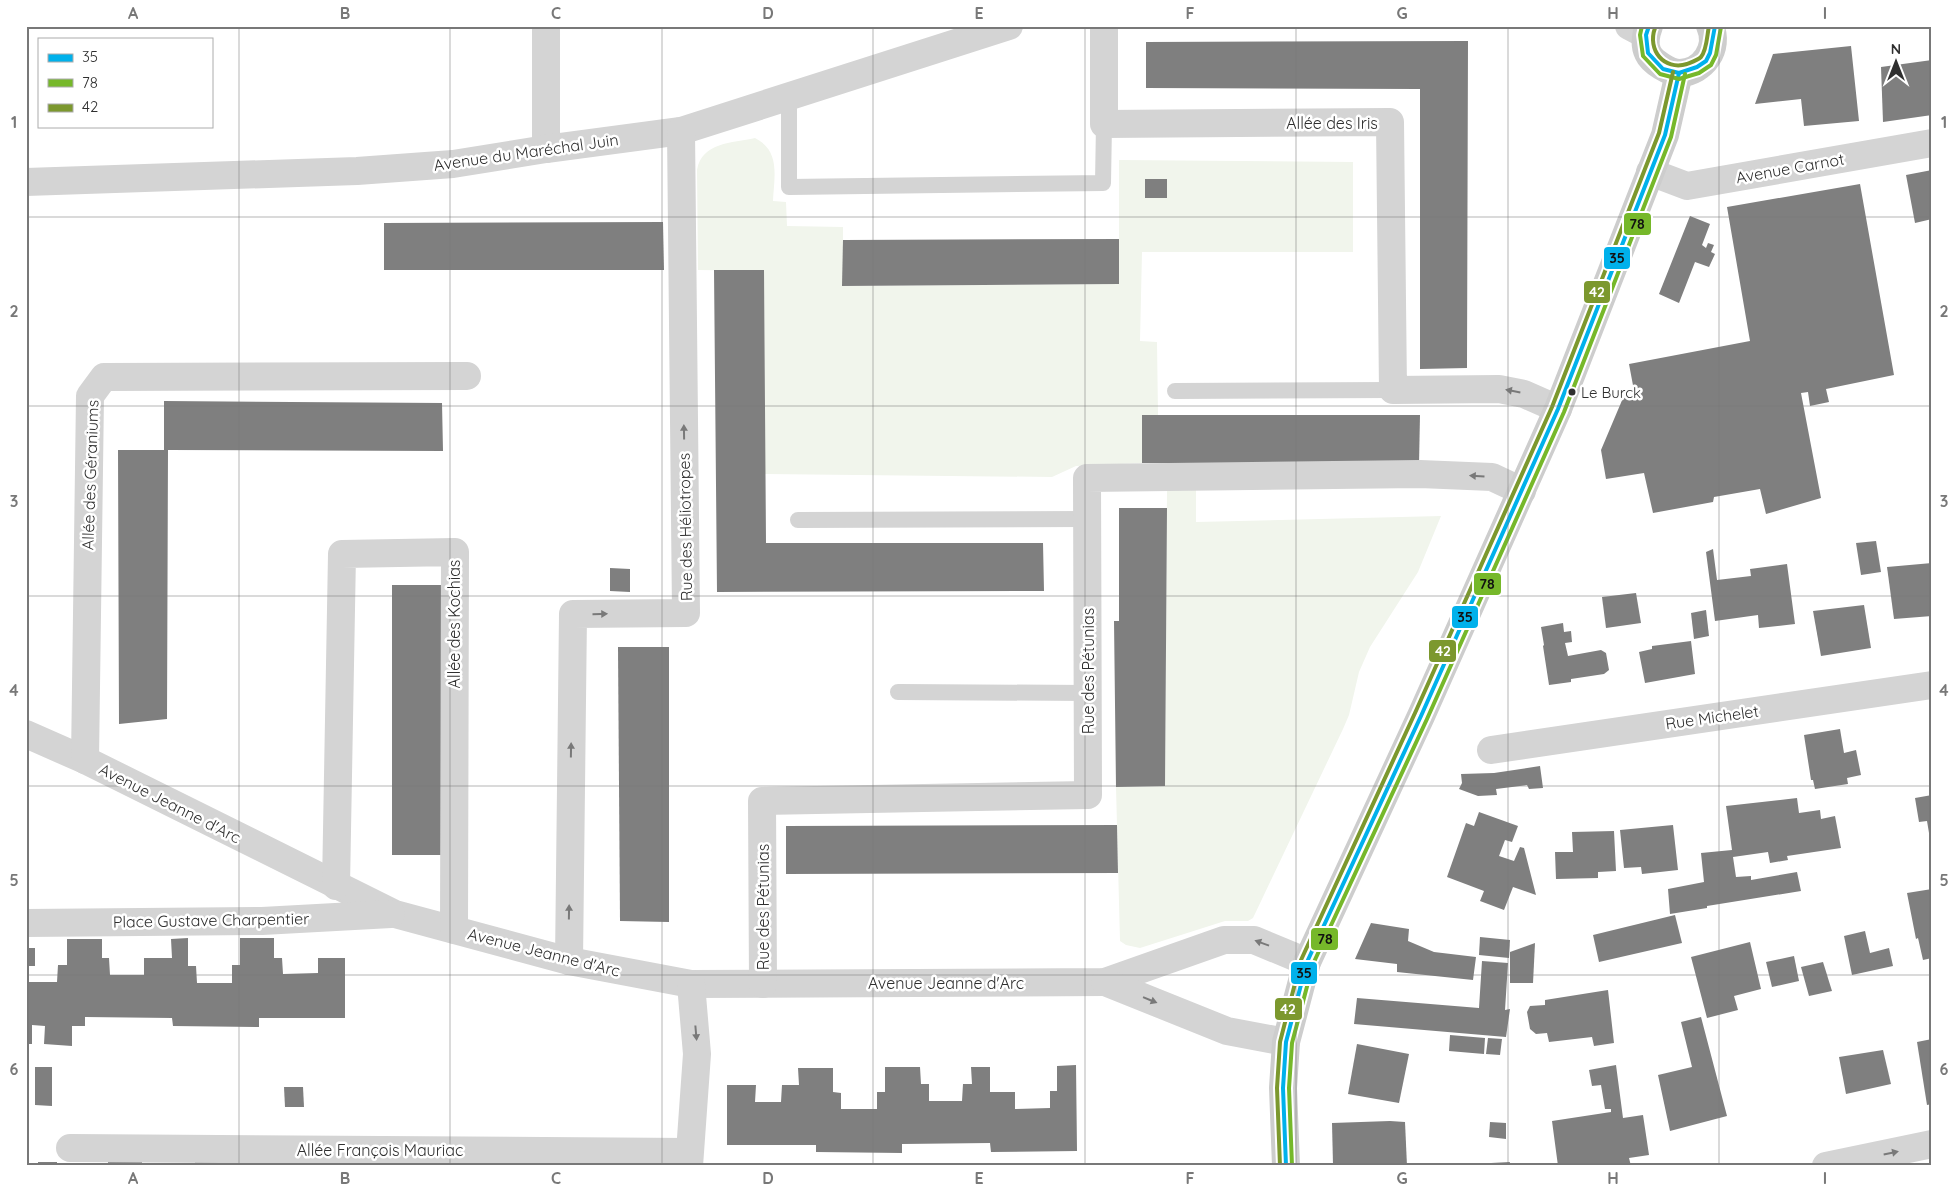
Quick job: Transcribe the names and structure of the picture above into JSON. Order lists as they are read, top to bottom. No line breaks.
{"streets":{"street":["Allée des Iris","Avenue du Maréchal Juin","Avenue Carnot","Allée des Géraniums","Rue des Héliotropes","Allée des Kochias","Rue des Pétunias","Rue Michelet","Avenue Jeanne d'Arc","Place Gustave Charpentier","Allée François Mauriac"]},"crossings":[["Avenue du Maréchal Juin","Rue des Héliotropes"],["Allée des Géraniums","Avenue Jeanne d'Arc"],["Rue des Héliotropes","Avenue Jeanne d'Arc"],["Allée des Kochias","Avenue Jeanne d'Arc"],["Rue des Pétunias","Avenue Jeanne d'Arc"],["Avenue Jeanne d'Arc","Place Gustave Charpentier"]],"one_way":["Rue des Héliotropes"],"places":["Le Burck"],"lines":["transit line 35","transit line 78","transit line 42"],"legend":["35","78","42"],"north":"top","grid":{"columns":["A","B","C","D","E","F","G","H","I"],"rows":["1","2","3","4","5","6"]}}
